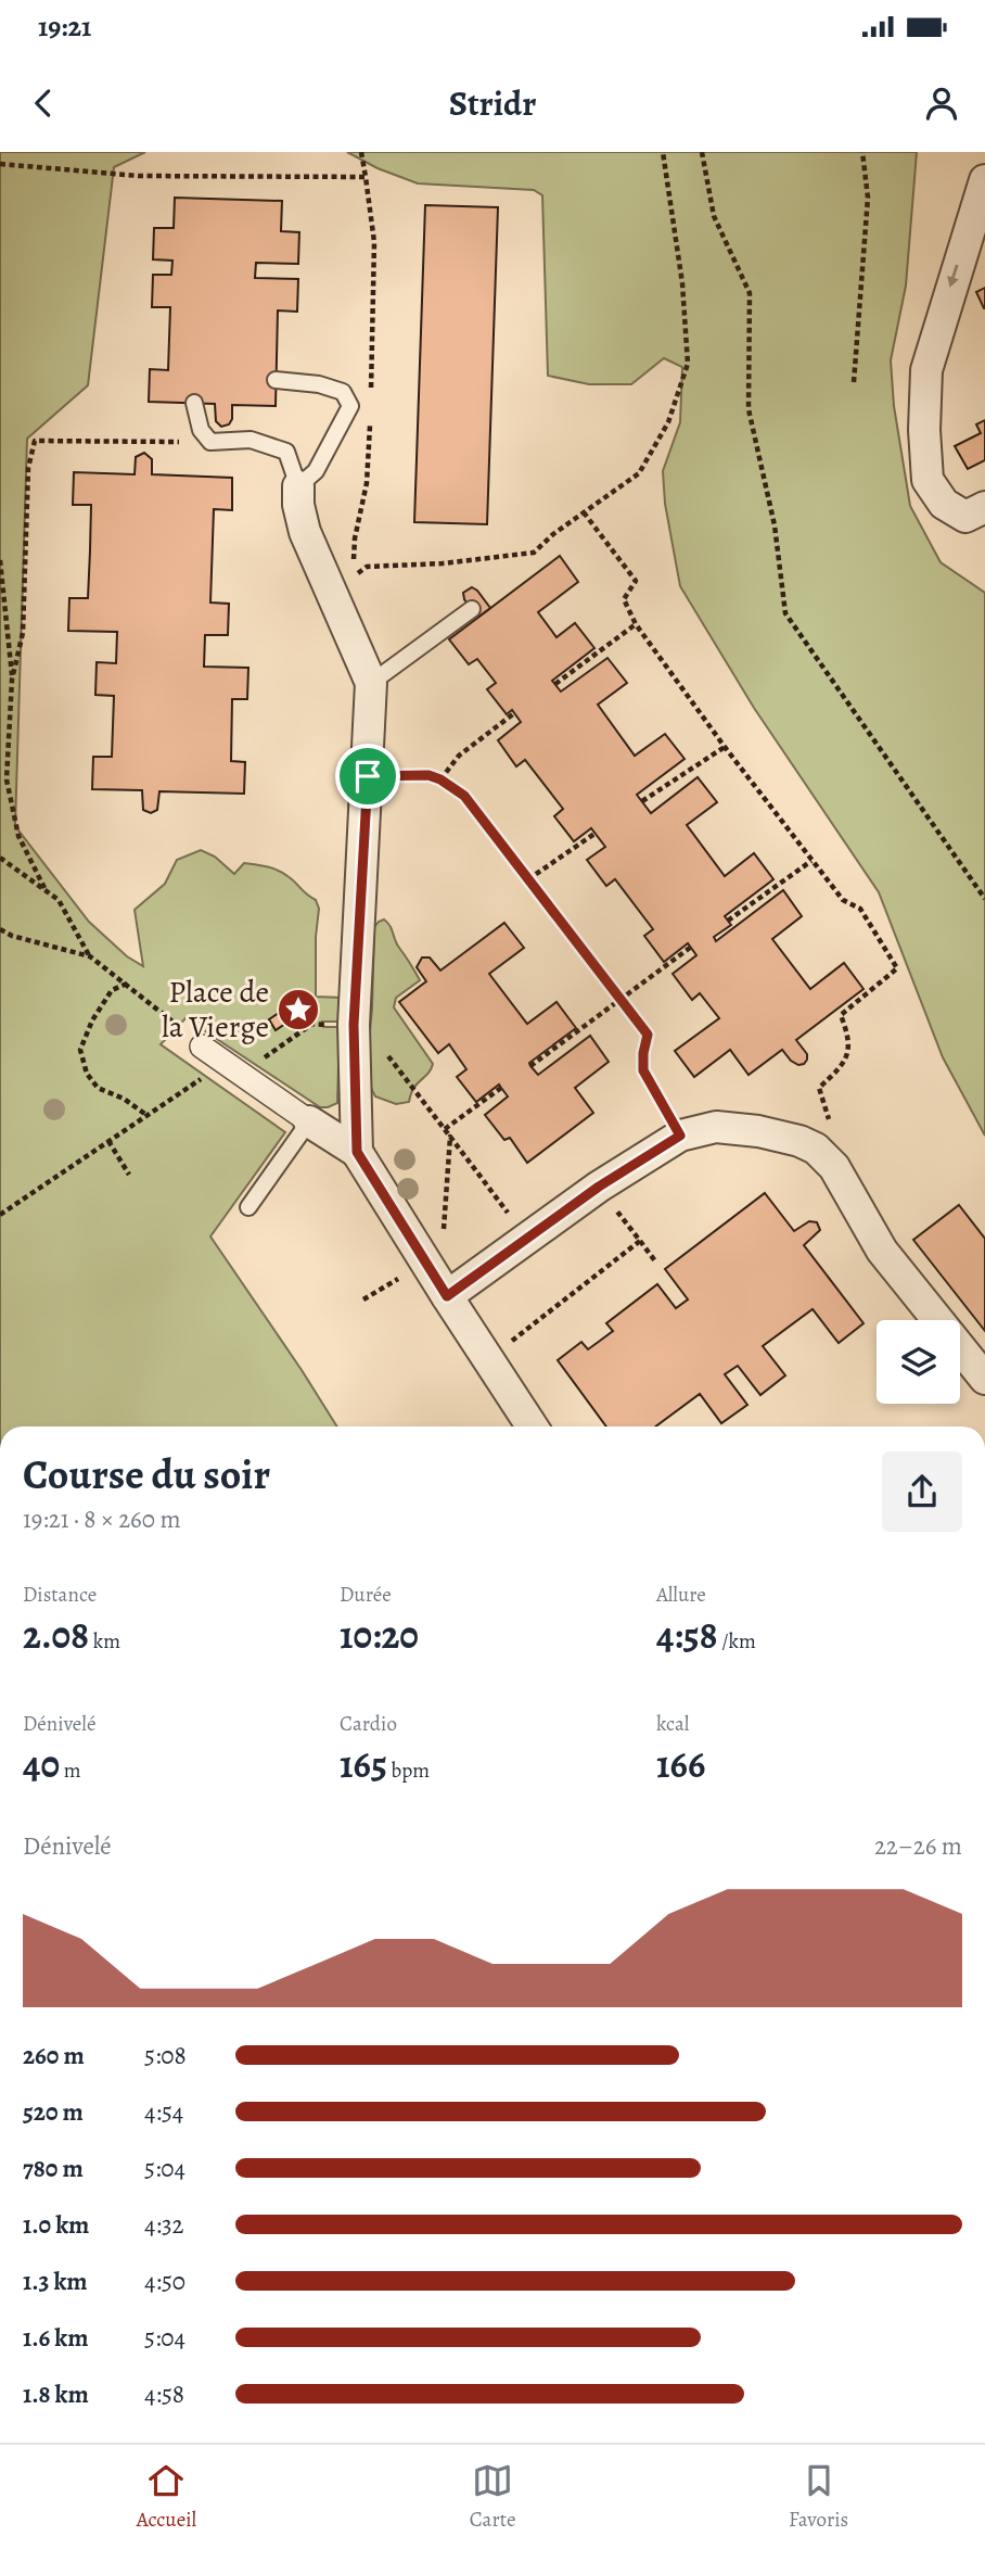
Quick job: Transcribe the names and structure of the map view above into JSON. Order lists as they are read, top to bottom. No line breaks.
{"places":{"place":["Place de la Vierge"]},"page":{"status":"19:21","header":"Stridr","heading":["Course du soir","19:21 · 8 × 260 m"],"stats":[["Distance","2.08 km"],["Durée","10:20"],["Allure","4:58 /km"],["Dénivelé","40 m"],["Cardio","165 bpm"],["kcal","166"]],"chart":["Dénivelé","22–26 m"],"list":[{"name":"260 m","note":"5:08"},{"name":"520 m","note":"4:54"},{"name":"780 m","note":"5:04"},{"name":"1.0 km","note":"4:32"},{"name":"1.3 km","note":"4:50"},{"name":"1.6 km","note":"5:04"},{"name":"1.8 km","note":"4:58"}],"tabs":["Accueil","Carte","Favoris"]}}
